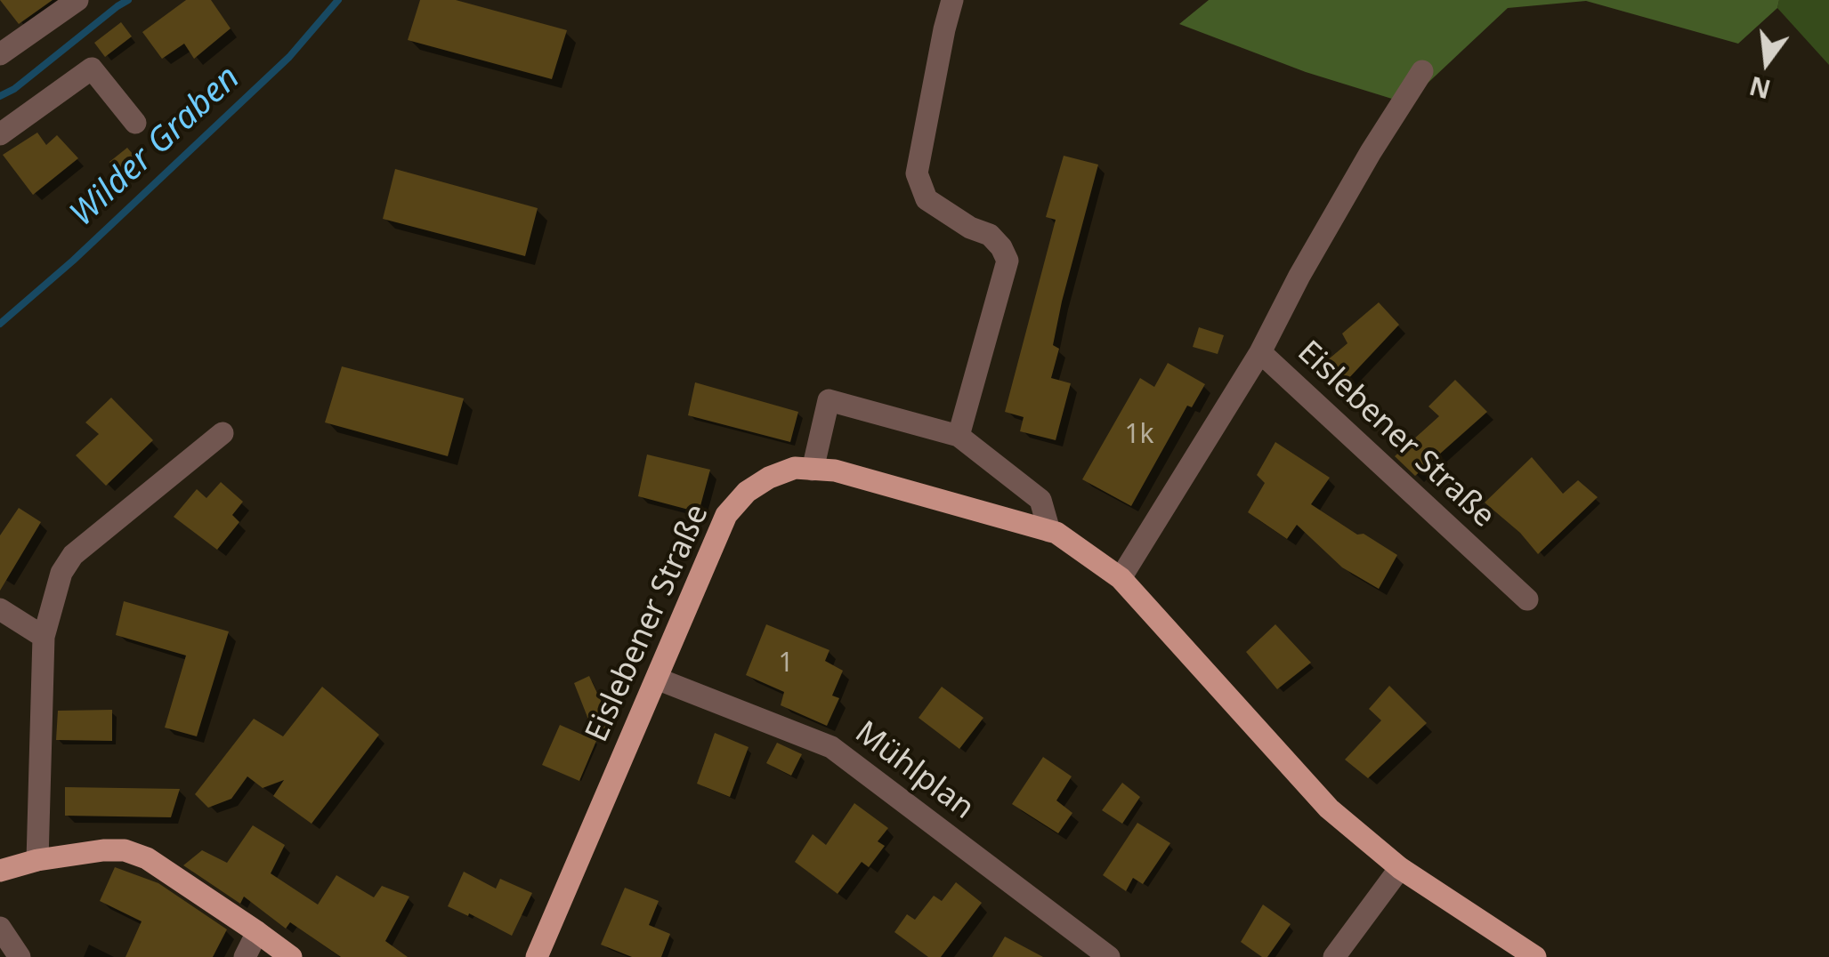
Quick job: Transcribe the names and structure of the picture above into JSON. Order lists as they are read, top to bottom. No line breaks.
{"streets":{"main road":["Eislebener Straße"],"street":["Mühlplan"]},"crossings":[["Eislebener Straße","Mühlplan"]],"water":["Wilder Graben"],"house_numbers":["1k","1"],"north":"bottom"}
